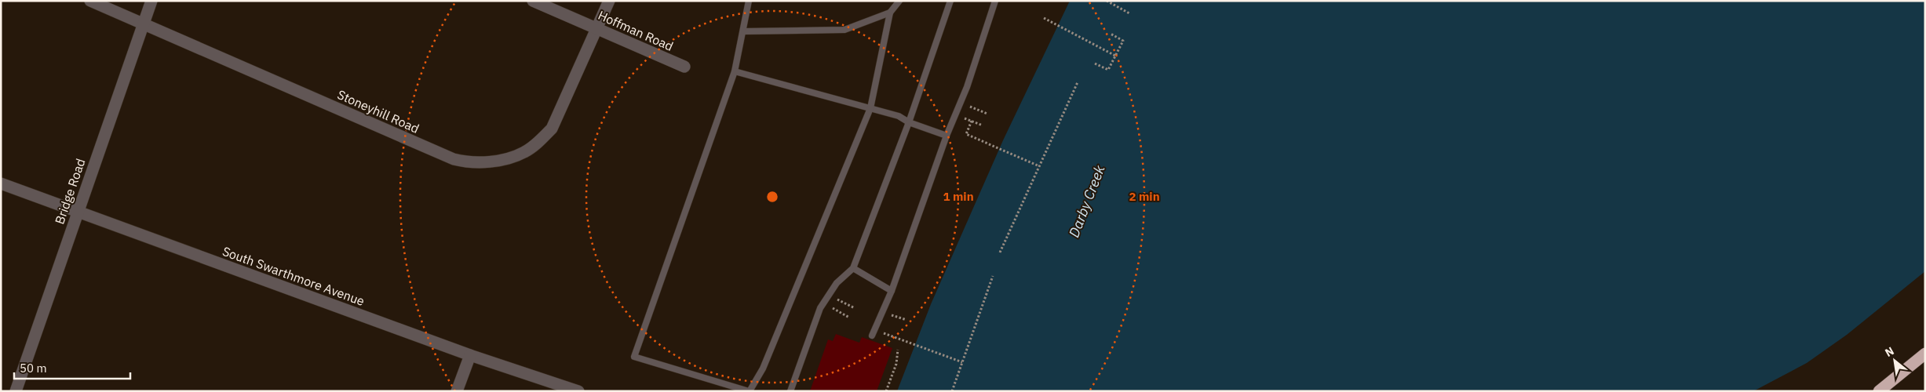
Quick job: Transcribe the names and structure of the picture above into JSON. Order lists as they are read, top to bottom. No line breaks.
{"streets":{"street":["Hoffman Road","Stoneyhill Road","Bridge Road","South Swarthmore Avenue"]},"crossings":[["Hoffman Road","Stoneyhill Road"],["Stoneyhill Road","Bridge Road"],["Bridge Road","South Swarthmore Avenue"]],"water":["Darby Creek"],"scale_bar":"50 m","north":"top left","rings":["1 min","2 min"]}
